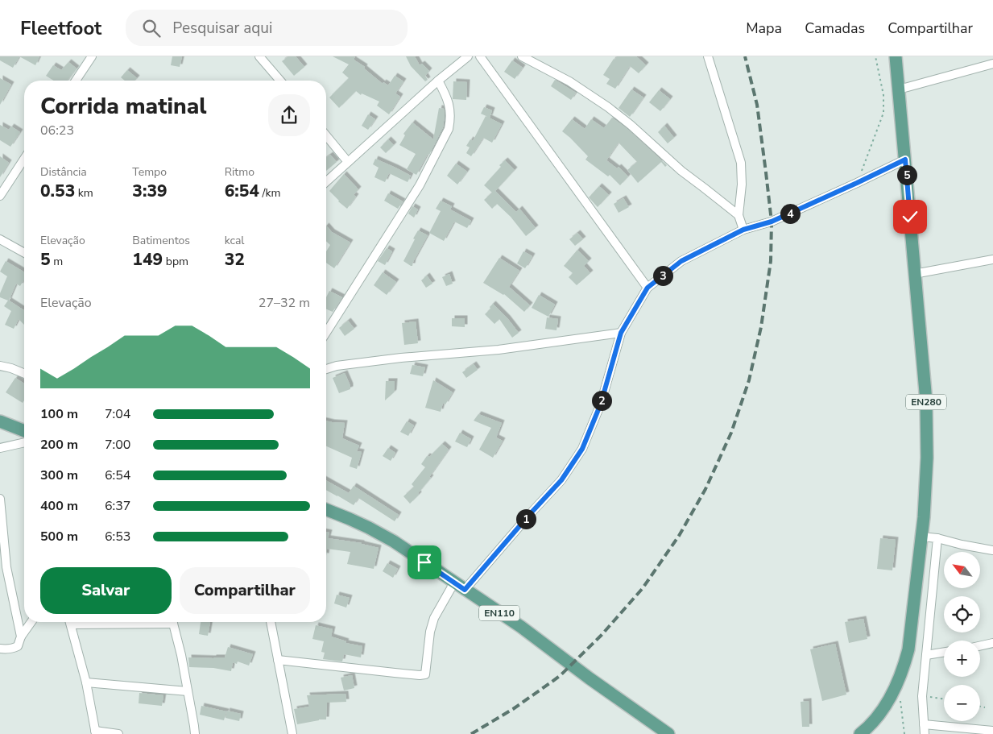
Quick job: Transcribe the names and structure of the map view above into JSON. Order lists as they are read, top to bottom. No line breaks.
{"streets":{"main road":["EN280","EN110"]},"north":"top left","page":{"header":"Fleetfoot","search":"Pesquisar aqui","nav":["Mapa","Camadas","Compartilhar"],"heading":["Corrida matinal","06:23"],"stats":[["Distância","0.53 km"],["Tempo","3:39"],["Ritmo","6:54 /km"],["Elevação","5 m"],["Batimentos","149 bpm"],["kcal","32"]],"pins":["5","4","3","2","1"],"chart":["Elevação","27–32 m"],"list":[{"name":"100 m","note":"7:04"},{"name":"200 m","note":"7:00"},{"name":"300 m","note":"6:54"},{"name":"400 m","note":"6:37"},{"name":"500 m","note":"6:53"}],"map_buttons":["+","−"],"buttons":["Salvar","Compartilhar"]}}
